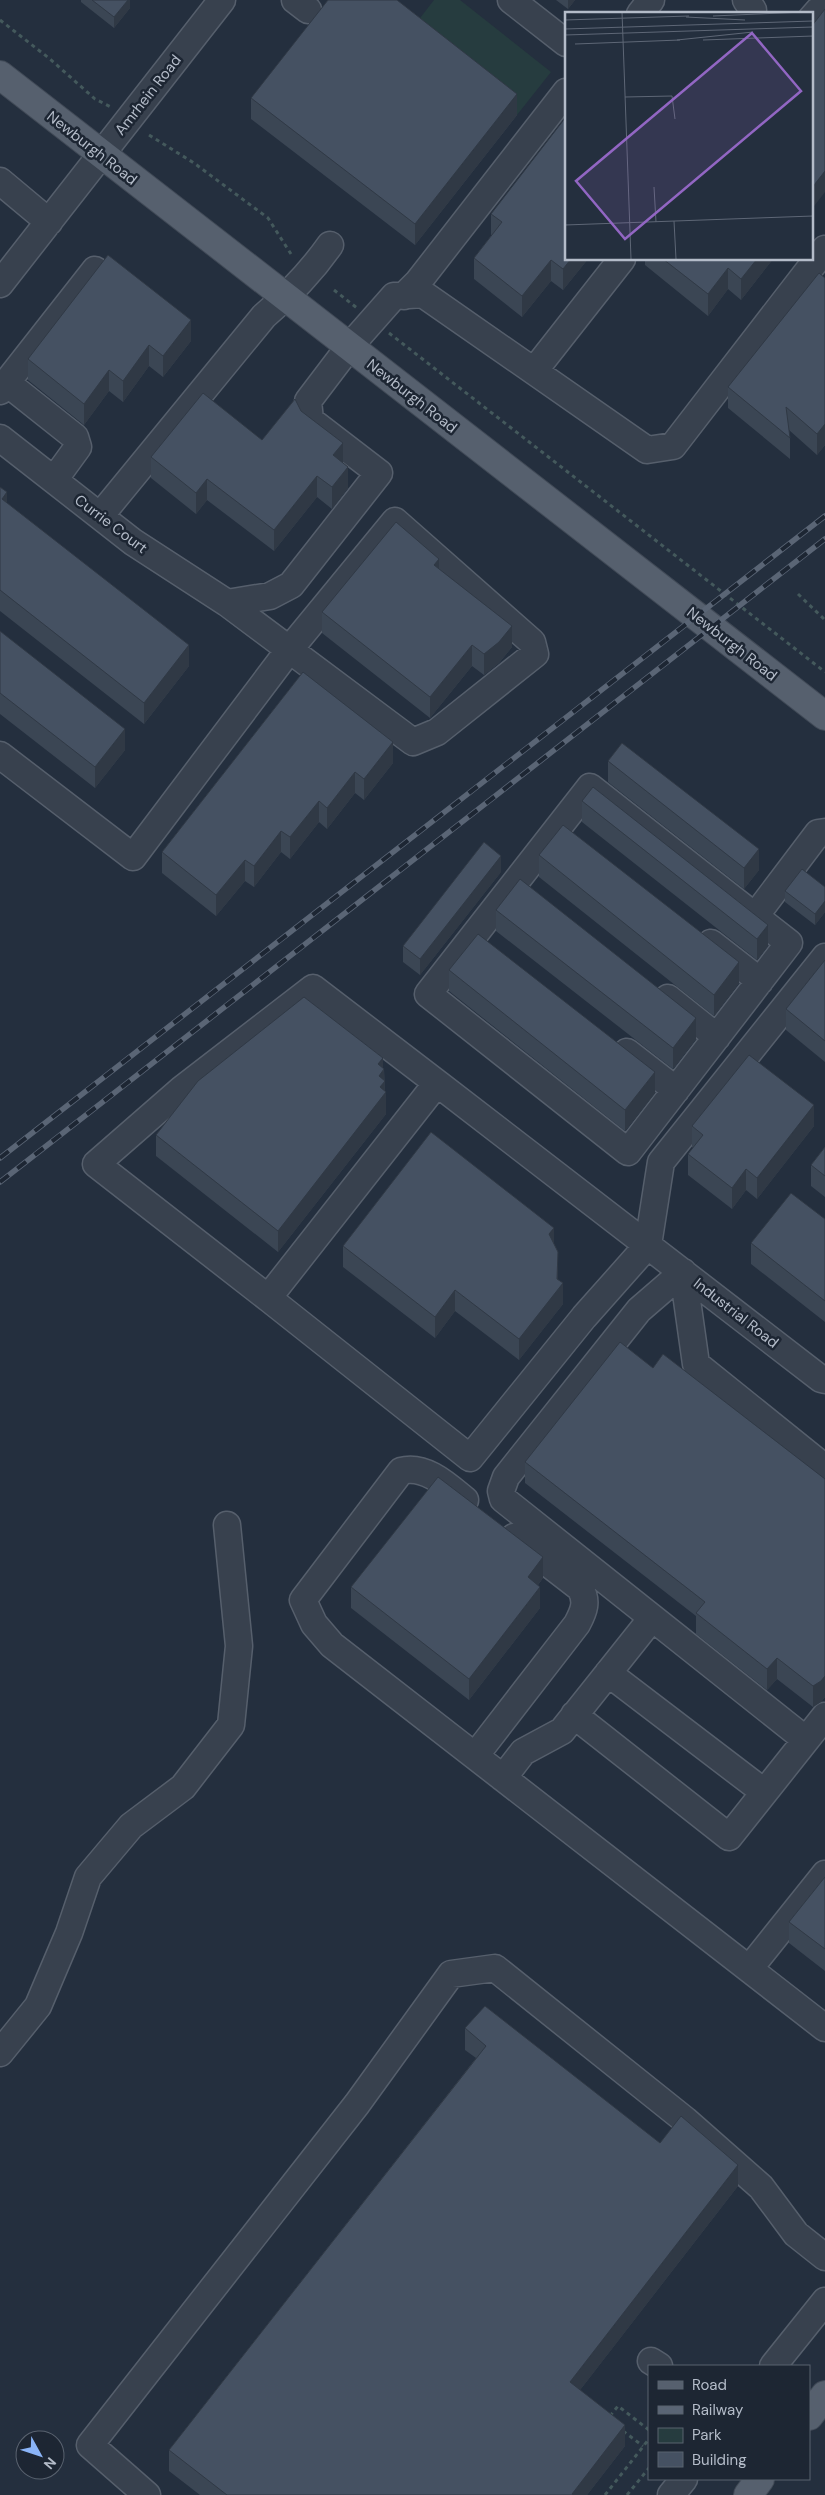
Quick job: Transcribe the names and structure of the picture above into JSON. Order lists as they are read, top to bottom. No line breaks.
{"streets":{"main road":["Newburgh Road"],"street":["Amrhein Road","Currie Court","Industrial Road"]},"crossings":[["Amrhein Road","Newburgh Road"]],"legend":["Road","Railway","Park","Building"],"north":"bottom right"}
